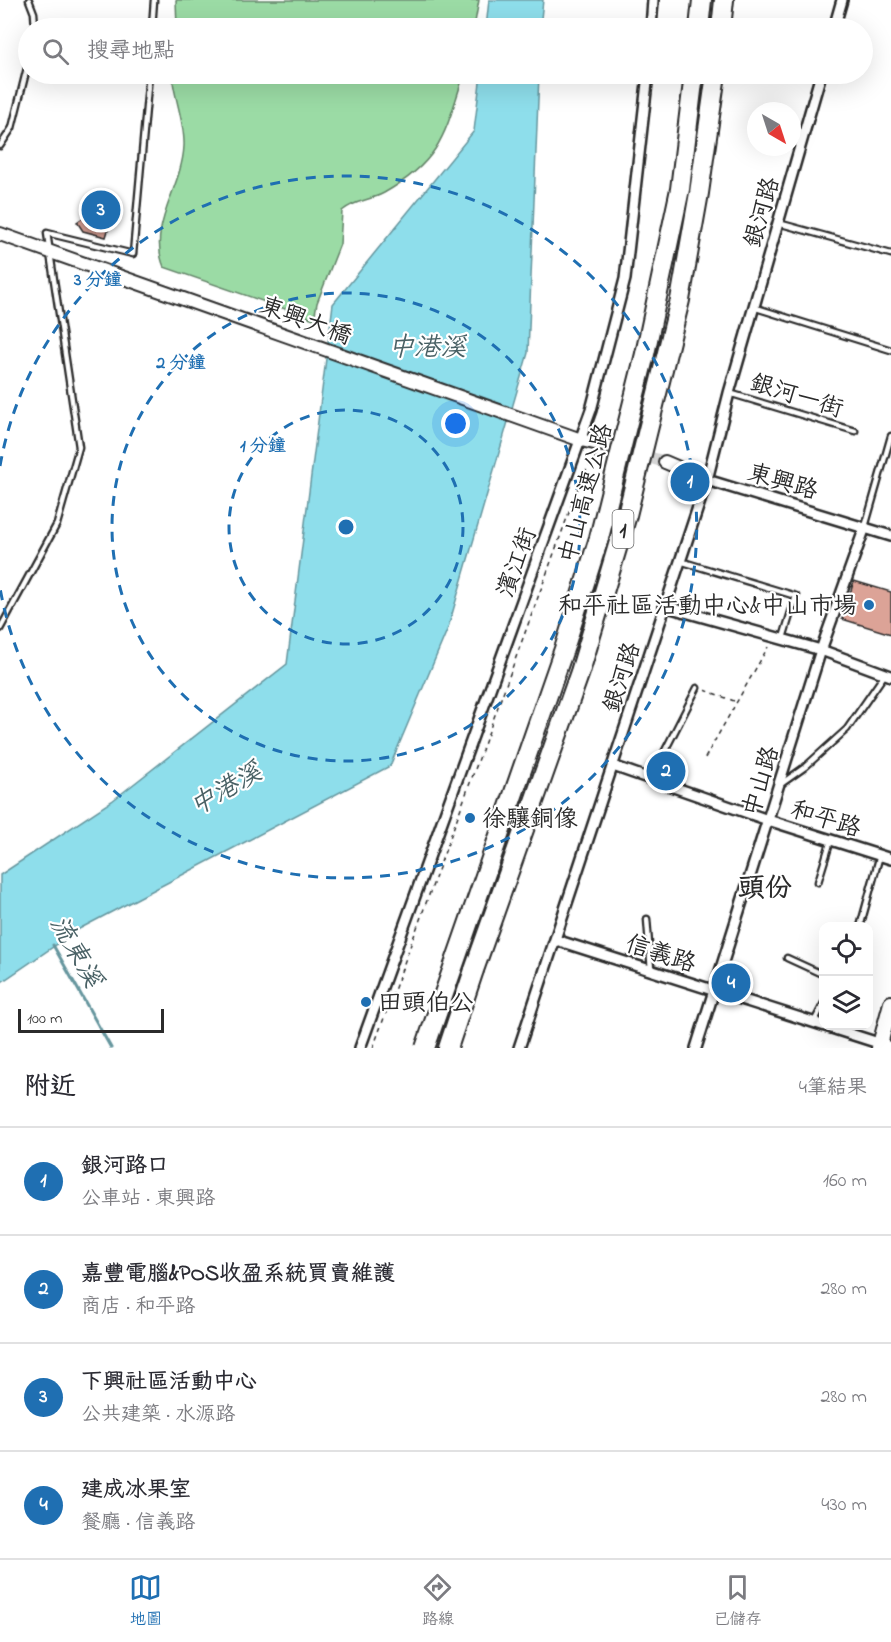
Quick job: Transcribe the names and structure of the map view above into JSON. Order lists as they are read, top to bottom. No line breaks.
{"streets":{"highway":["中山高速公路","1"],"street":["銀河路","東興大橋","東興路","濱江街","中山路","和平路","信義路"],"lane":["銀河一街"]},"crossings":[["銀河路","銀河一街"],["銀河路","東興路"],["銀河路","和平路"],["銀河路","信義路"],["東興大橋","濱江街"],["東興路","中山路"],["中山路","和平路"],["中山路","信義路"]],"districts":["頭份"],"water":["中港溪","流東溪"],"places":["和平社區活動中心&中山市場","徐驤銅像","田頭伯公"],"scale_bar":"100 m","north":"bottom right","page":{"search":"搜尋地點","pins":["3","1","2","4"],"scale":"100 m","heading":["附近","4筆結果"],"list":[{"mark":"1","name":"銀河路口","note":"公車站 · 東興路","value":"160 m"},{"mark":"2","name":"嘉豐電腦&POS收盈系統買賣維護","note":"商店 · 和平路","value":"280 m"},{"mark":"3","name":"下興社區活動中心","note":"公共建築 · 水源路","value":"280 m"},{"mark":"4","name":"建成冰果室","note":"餐廳 · 信義路","value":"430 m"}],"nav":["地圖","路線","已儲存"]},"rings":["3 分鐘","2 分鐘","1 分鐘"]}
